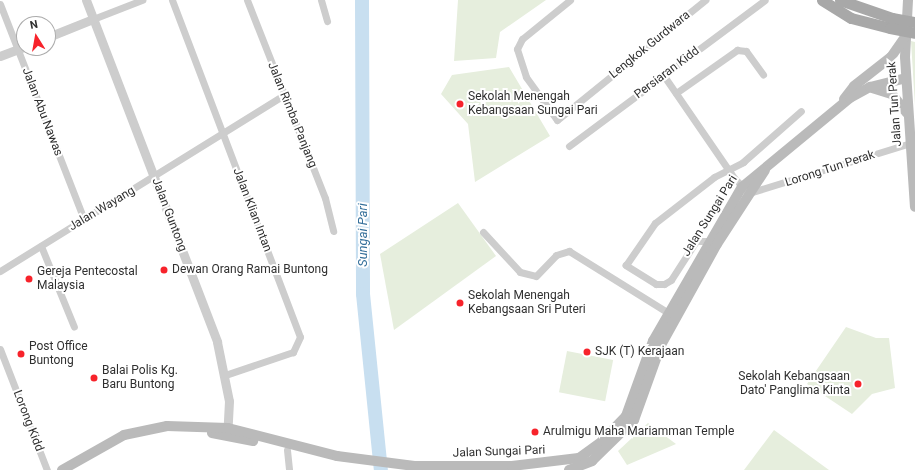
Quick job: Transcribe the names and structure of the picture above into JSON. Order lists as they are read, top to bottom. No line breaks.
{"streets":{"main road":["Jalan Tun Perak","Jalan Sungai Pari"],"street":["Lengkok Gurdwara","Persiaran Kidd","Jalan Abu Nawas","Jalan Rimba Panjang","Lorong Tun Perak","Jalan Wayang","Jalan Klian Intan","Jalan Guntong","Lorong Kidd"]},"crossings":[["Jalan Tun Perak","Lorong Tun Perak"],["Jalan Tun Perak","Jalan Sungai Pari"],["Jalan Abu Nawas","Jalan Wayang"],["Jalan Rimba Panjang","Jalan Wayang"],["Lorong Tun Perak","Jalan Sungai Pari"],["Jalan Wayang","Jalan Klian Intan"],["Jalan Wayang","Jalan Guntong"],["Jalan Klian Intan","Jalan Guntong"],["Jalan Guntong","Jalan Sungai Pari"]],"water":["Sungai Pari"],"places":["Sekolah Menengah Kebangsaan Sungai Pari","Dewan Orang Ramai Buntong","Gereja Pentecostal Malaysia","Sekolah Menengah Kebangsaan Sri Puteri","SJK (T) Kerajaan","Post Office Buntong","Balai Polis Kg. Baru Buntong","Sekolah Kebangsaan Dato' Panglima Kinta","Arulmigu Maha Mariamman Temple"],"north":"top"}
